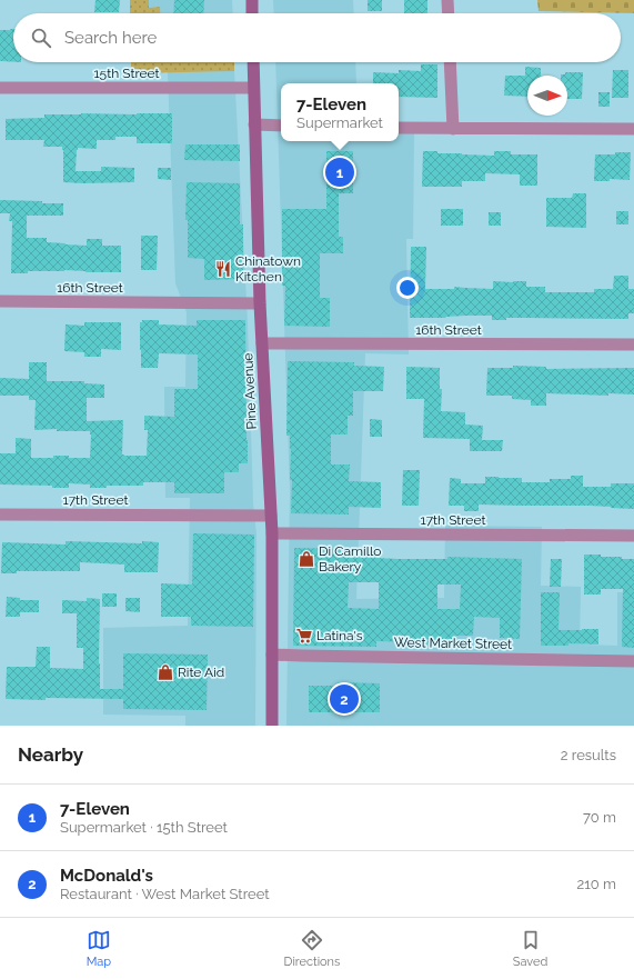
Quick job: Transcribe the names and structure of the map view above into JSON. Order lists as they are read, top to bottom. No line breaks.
{"streets":{"main road":["Pine Avenue"],"street":["15th Street","16th Street","17th Street","West Market Street"]},"crossings":[["15th Street","Pine Avenue"],["16th Street","Pine Avenue"],["Pine Avenue","17th Street"],["Pine Avenue","West Market Street"]],"places":{"restaurant":["Chinatown Kitchen"],"shop":["Di Camillo Bakery","Rite Aid"],"supermarket":["Latina's"]},"north":"right","page":{"search":"Search here","popup":["7-Eleven","Supermarket"],"pins":["1","2"],"heading":["Nearby","2 results"],"list":[{"mark":"1","name":"7-Eleven","note":"Supermarket · 15th Street","value":"70 m"},{"mark":"2","name":"McDonald's","note":"Restaurant · West Market Street","value":"210 m"}],"nav":["Map","Directions","Saved"]}}
